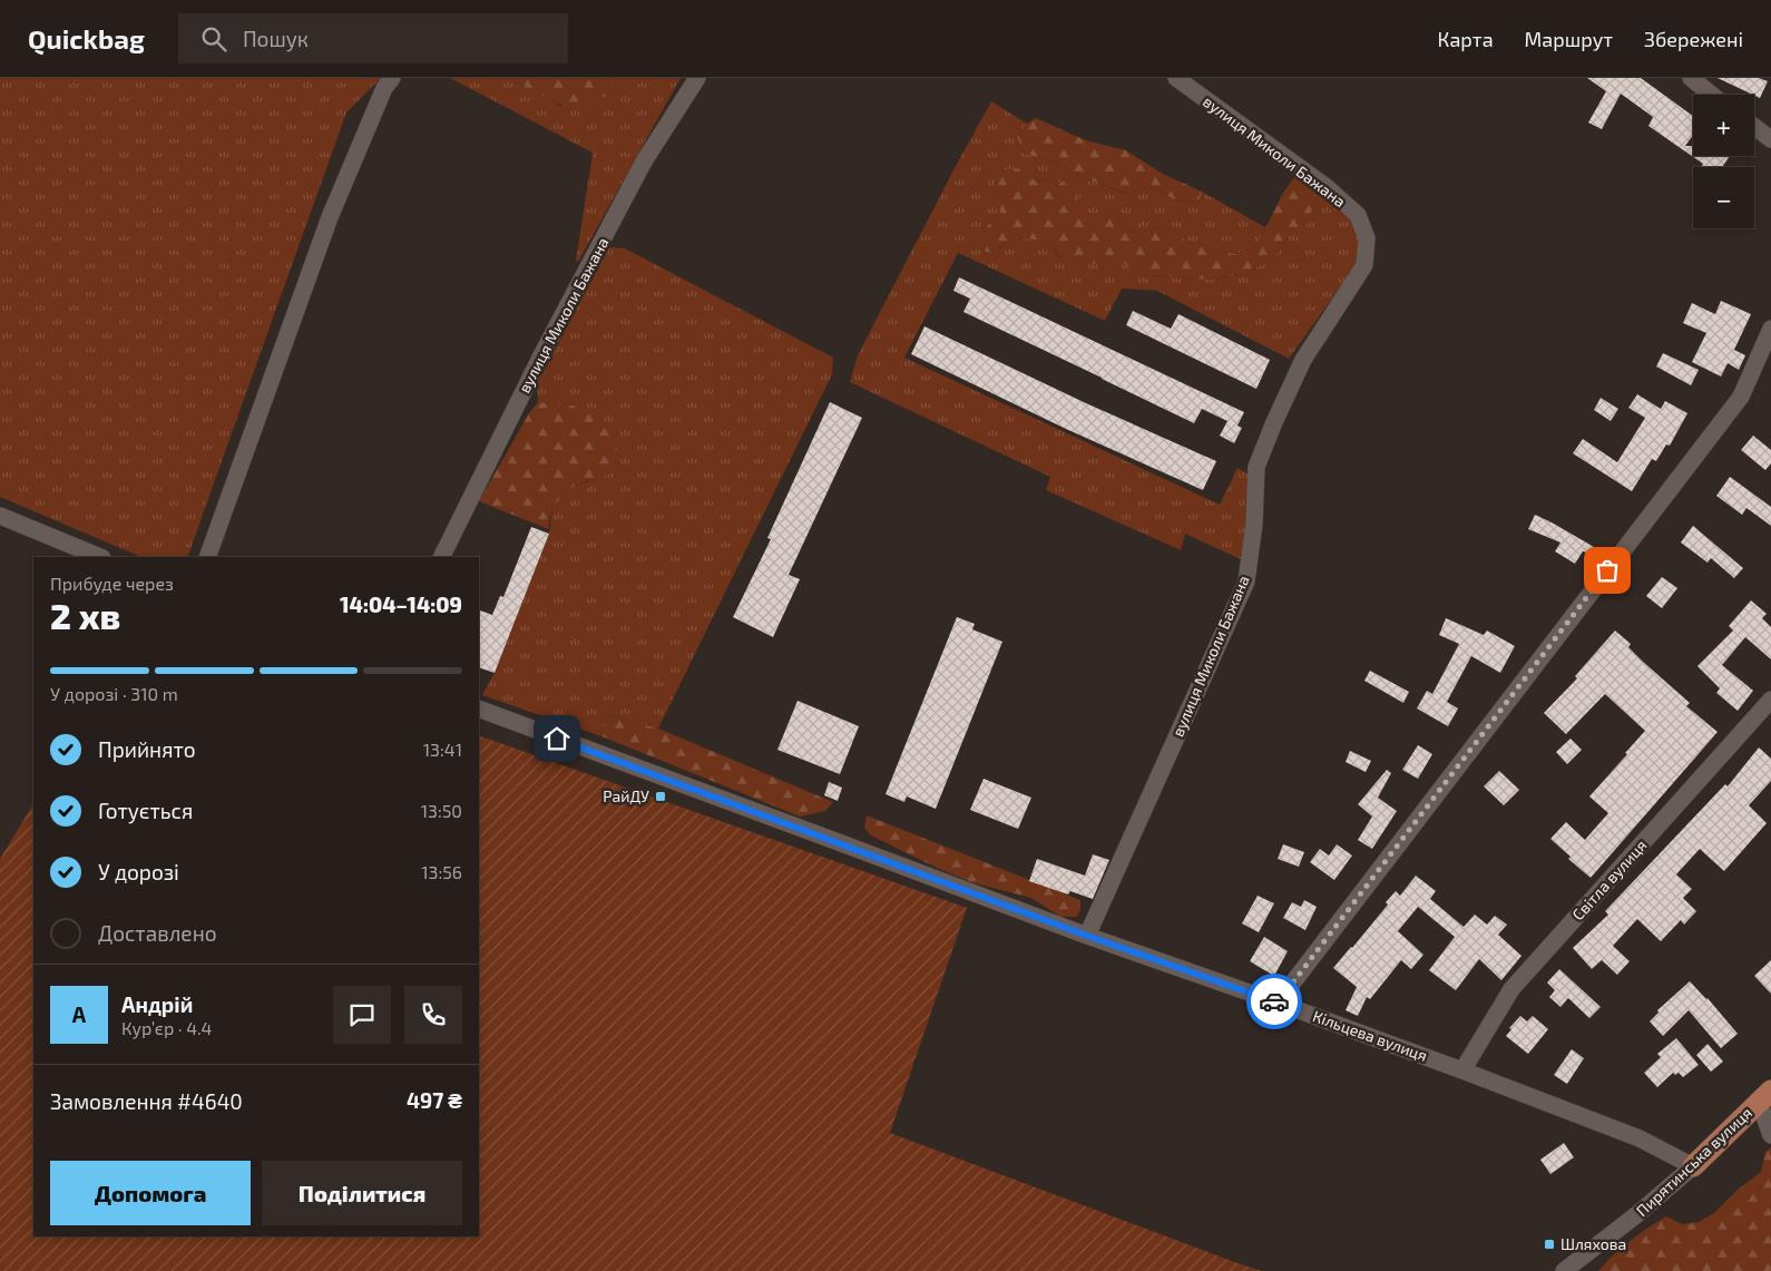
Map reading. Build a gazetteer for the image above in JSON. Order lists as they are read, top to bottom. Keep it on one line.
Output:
{"streets":{"main road":["Пирятинська вулиця"],"street":["вулиця Миколи Бажана","Світла вулиця","Кільцева вулиця"]},"crossings":[["вулиця Миколи Бажана","Кільцева вулиця"],["Світла вулиця","Кільцева вулиця"],["Кільцева вулиця","Пирятинська вулиця"]],"places":{"transit":["РайДУ","Шляхова"]},"page":{"header":"Quickbag","search":"Пошук","nav":["Карта","Маршрут","Збережені"],"map_buttons":["+","−"],"heading":["2 хв","Прибуде через","14:04–14:09"],"panel":["Андрій","Кур’єр · 4.4","Замовлення #4640","497 ₴"],"bar":"У дорозі · 310 m","list":[["Прийнято","13:41"],["Готується","13:50"],["У дорозі","13:56"],"Доставлено"],"round":"А","buttons":["Допомога","Поділитися"]}}
